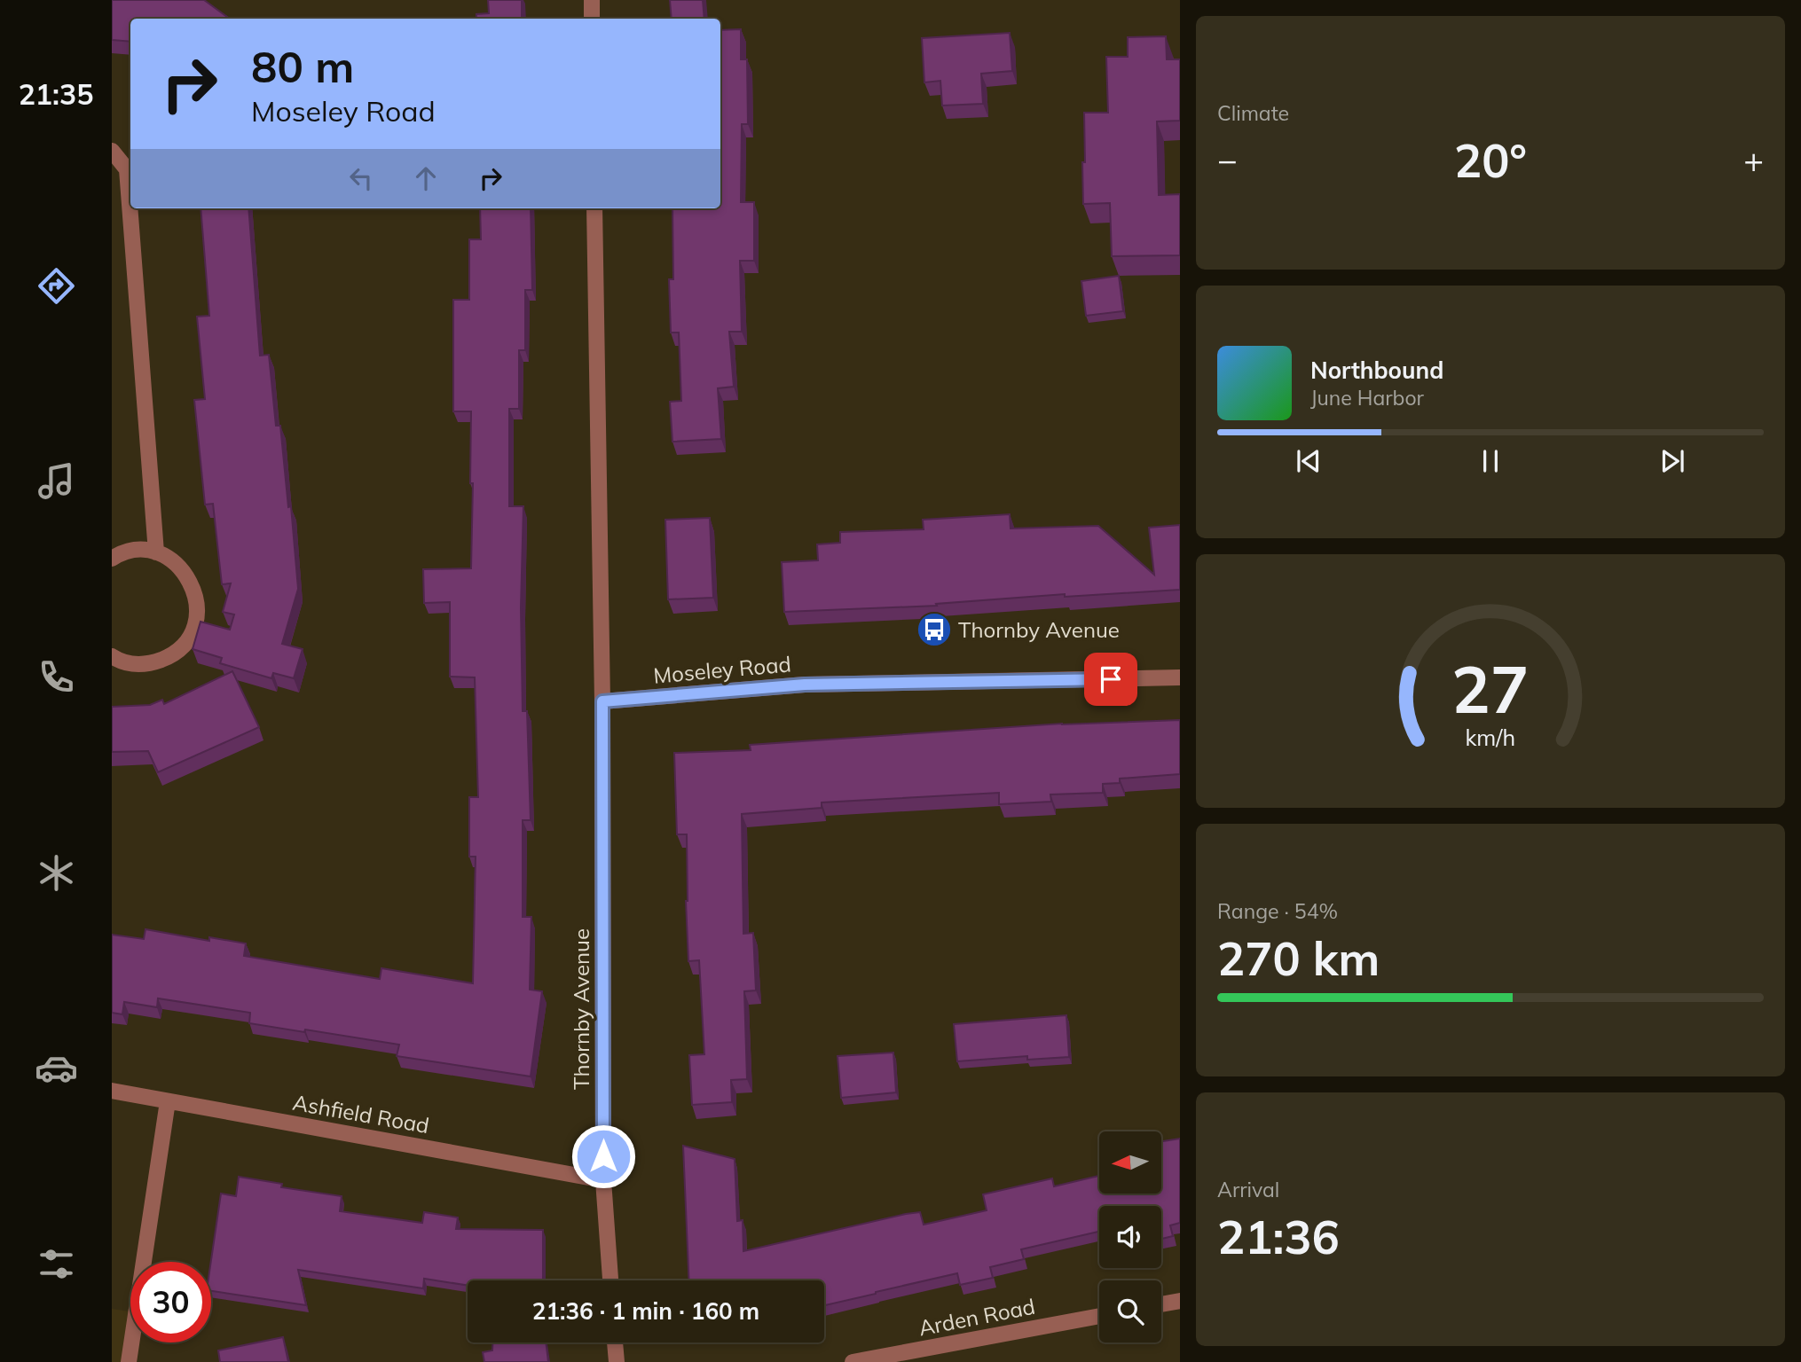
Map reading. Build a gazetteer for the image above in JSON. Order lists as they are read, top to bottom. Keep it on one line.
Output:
{"streets":{"street":["Moseley Road","Thornby Avenue","Ashfield Road","Arden Road"]},"crossings":[["Moseley Road","Thornby Avenue"],["Thornby Avenue","Ashfield Road"]],"places":{"bus stop":["Thornby Avenue"]},"north":"left","page":{"tabs":"21:35","tile":["Climate",["Range · 54%","270 km"],["Arrival","21:36"]],"turn":["80 m","Moseley Road"],"heat":["−","20°","+"],"song":["Northbound","June Harbor"],"limit":"30","trip":"21:36 · 1 min · 160 m","gauge":["27","km/h"]}}
